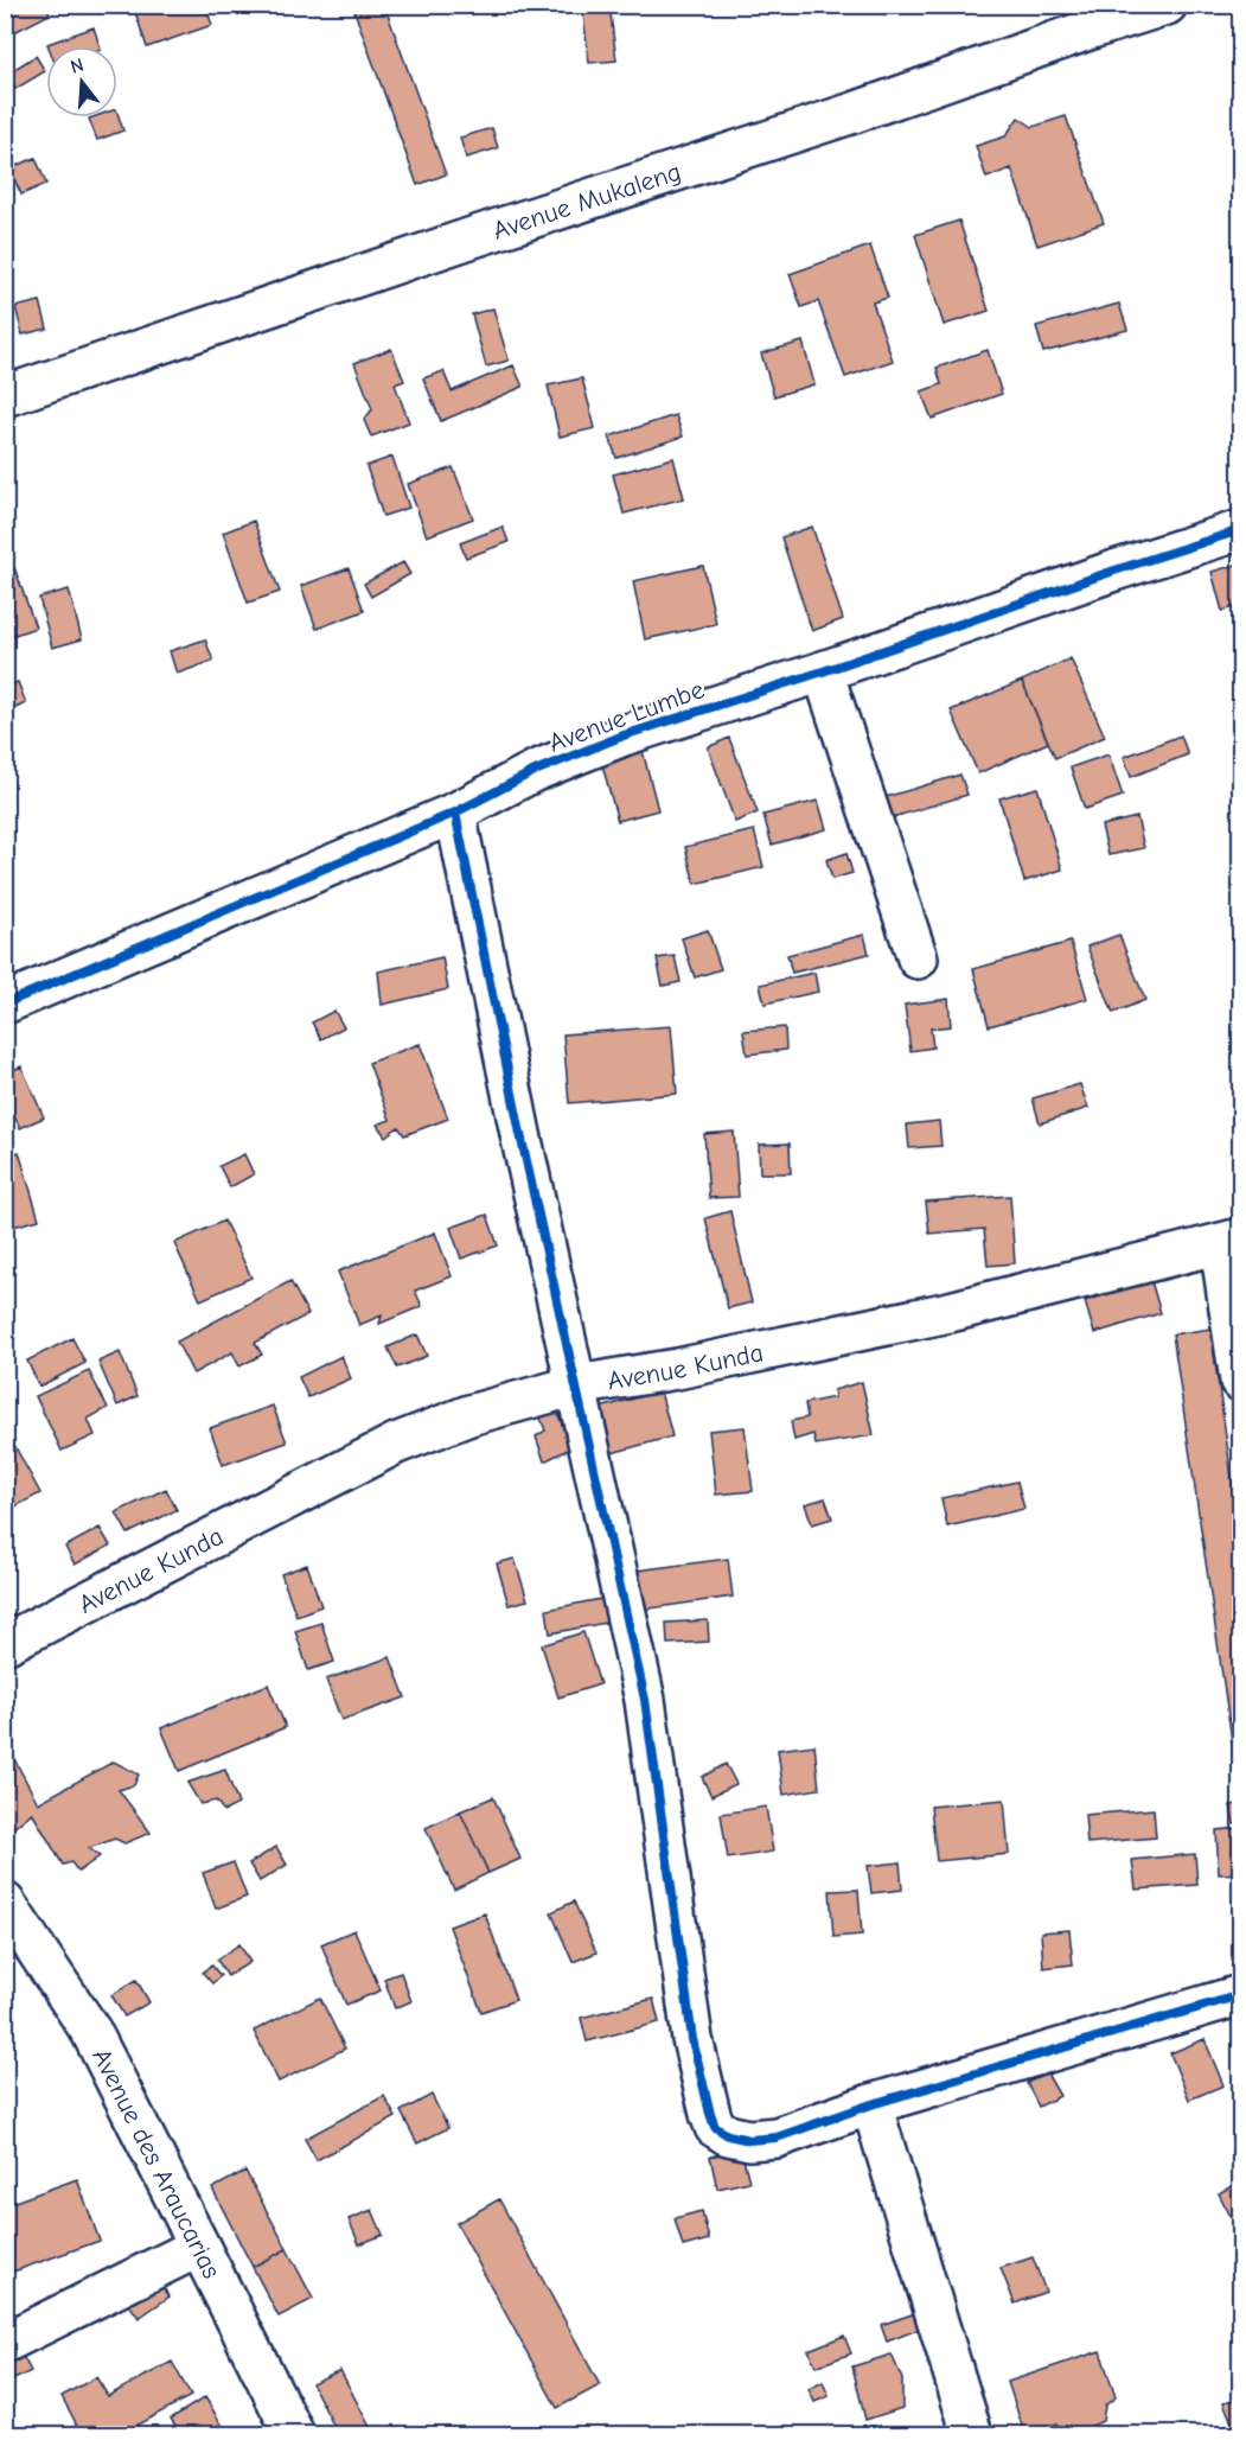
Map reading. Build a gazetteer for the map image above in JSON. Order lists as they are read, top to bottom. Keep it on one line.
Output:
{"streets":{"street":["Avenue Mukaleng","Avenue Lumbe","Avenue Kunda","Avenue des Araucarias"]},"north":"top"}
